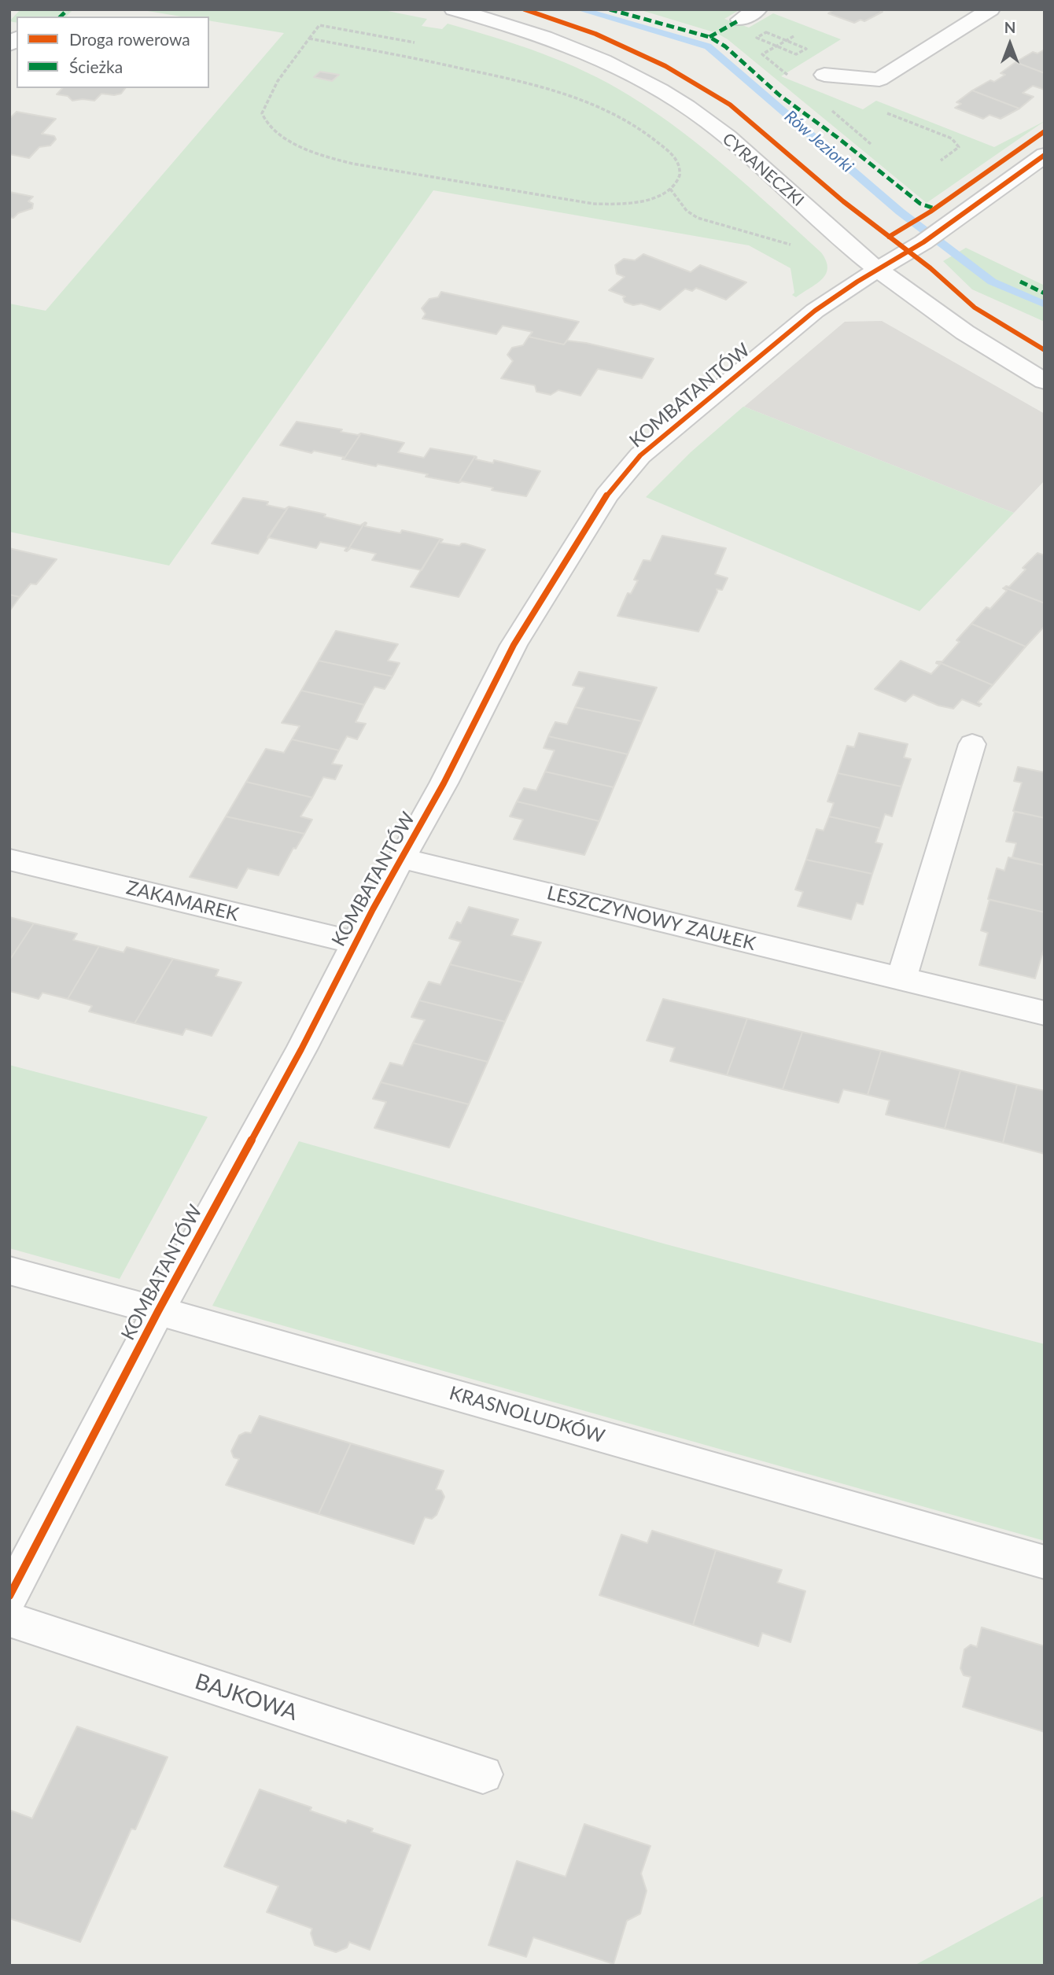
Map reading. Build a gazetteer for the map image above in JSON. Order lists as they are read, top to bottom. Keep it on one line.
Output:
{"streets":{"street":["CYRANECZKI","KOMBATANTÓW","ZAKAMAREK","LESZCZYNOWY ZAUŁEK","KRASNOLUDKÓW","BAJKOWA"]},"crossings":[["CYRANECZKI","KOMBATANTÓW"],["KOMBATANTÓW","ZAKAMAREK"],["KOMBATANTÓW","LESZCZYNOWY ZAUŁEK"],["KOMBATANTÓW","KRASNOLUDKÓW"]],"water":["Rów Jeziorki"],"legend":["Droga rowerowa","Ścieżka"],"north":"top"}
